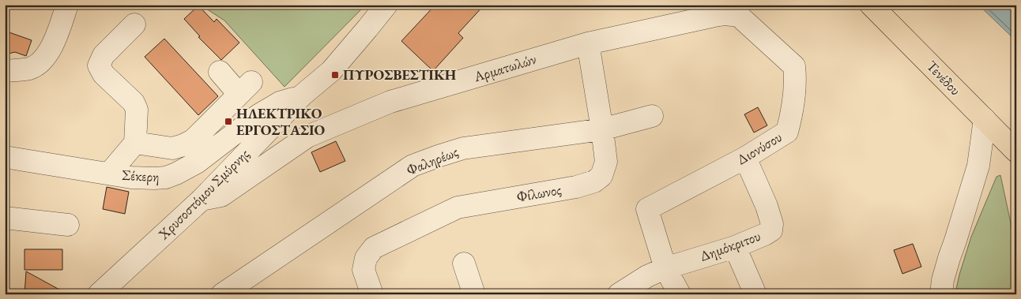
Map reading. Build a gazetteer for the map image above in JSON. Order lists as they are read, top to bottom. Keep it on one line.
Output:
{"streets":{"main road":["Τενέδου"],"street":["Αρματωλών","Διονύσου","Φαληρέως","Σέκερη","Φίλωνος","Χρυσοστόμου Σμύρνης","Δημόκριτου"]},"crossings":[["Αρματωλών","Διονύσου"],["Αρματωλών","Φίλωνος"],["Αρματωλών","Χρυσοστόμου Σμύρνης"],["Διονύσου","Δημόκριτου"],["Φαληρέως","Φίλωνος"],["Σέκερη","Χρυσοστόμου Σμύρνης"]],"places":{"transit":["ΠΥΡΟΣΒΕΣΤΙΚΗ","ΗΛΕΚΤΡΙΚΟ ΕΡΓΟΣΤΑΣΙΟ"]}}
